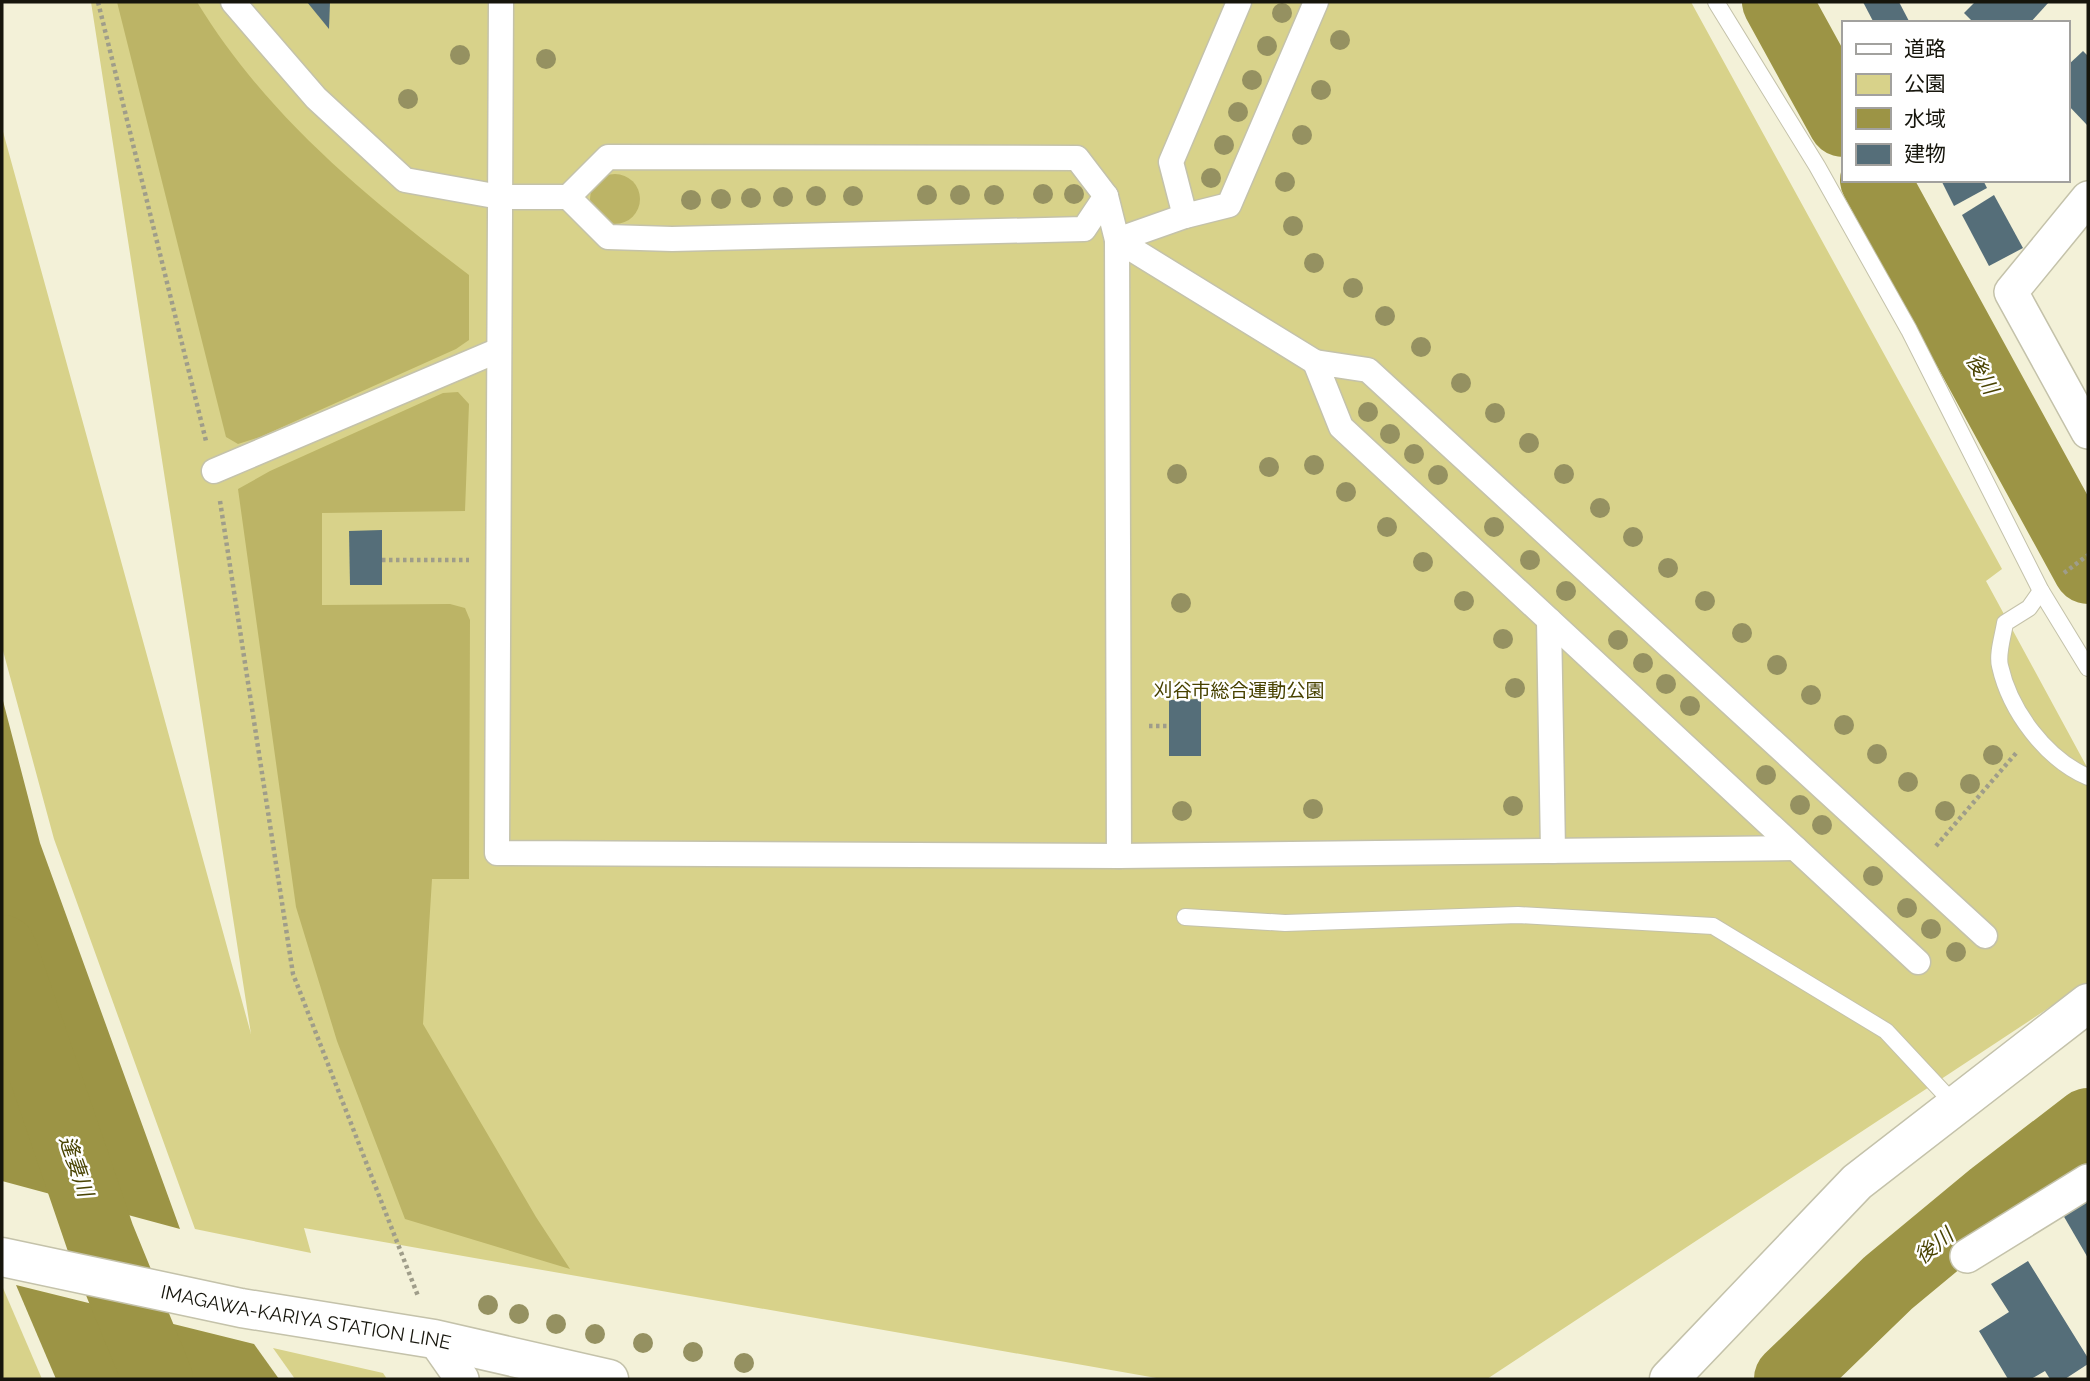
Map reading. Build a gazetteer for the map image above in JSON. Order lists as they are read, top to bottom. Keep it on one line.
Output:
{"streets":{"main road":["IMAGAWA-KARIYA STATION LINE"]},"water":["後川","逢妻川"],"parks":["刈谷市総合運動公園"],"legend":["道路","公園","水域","建物"]}
